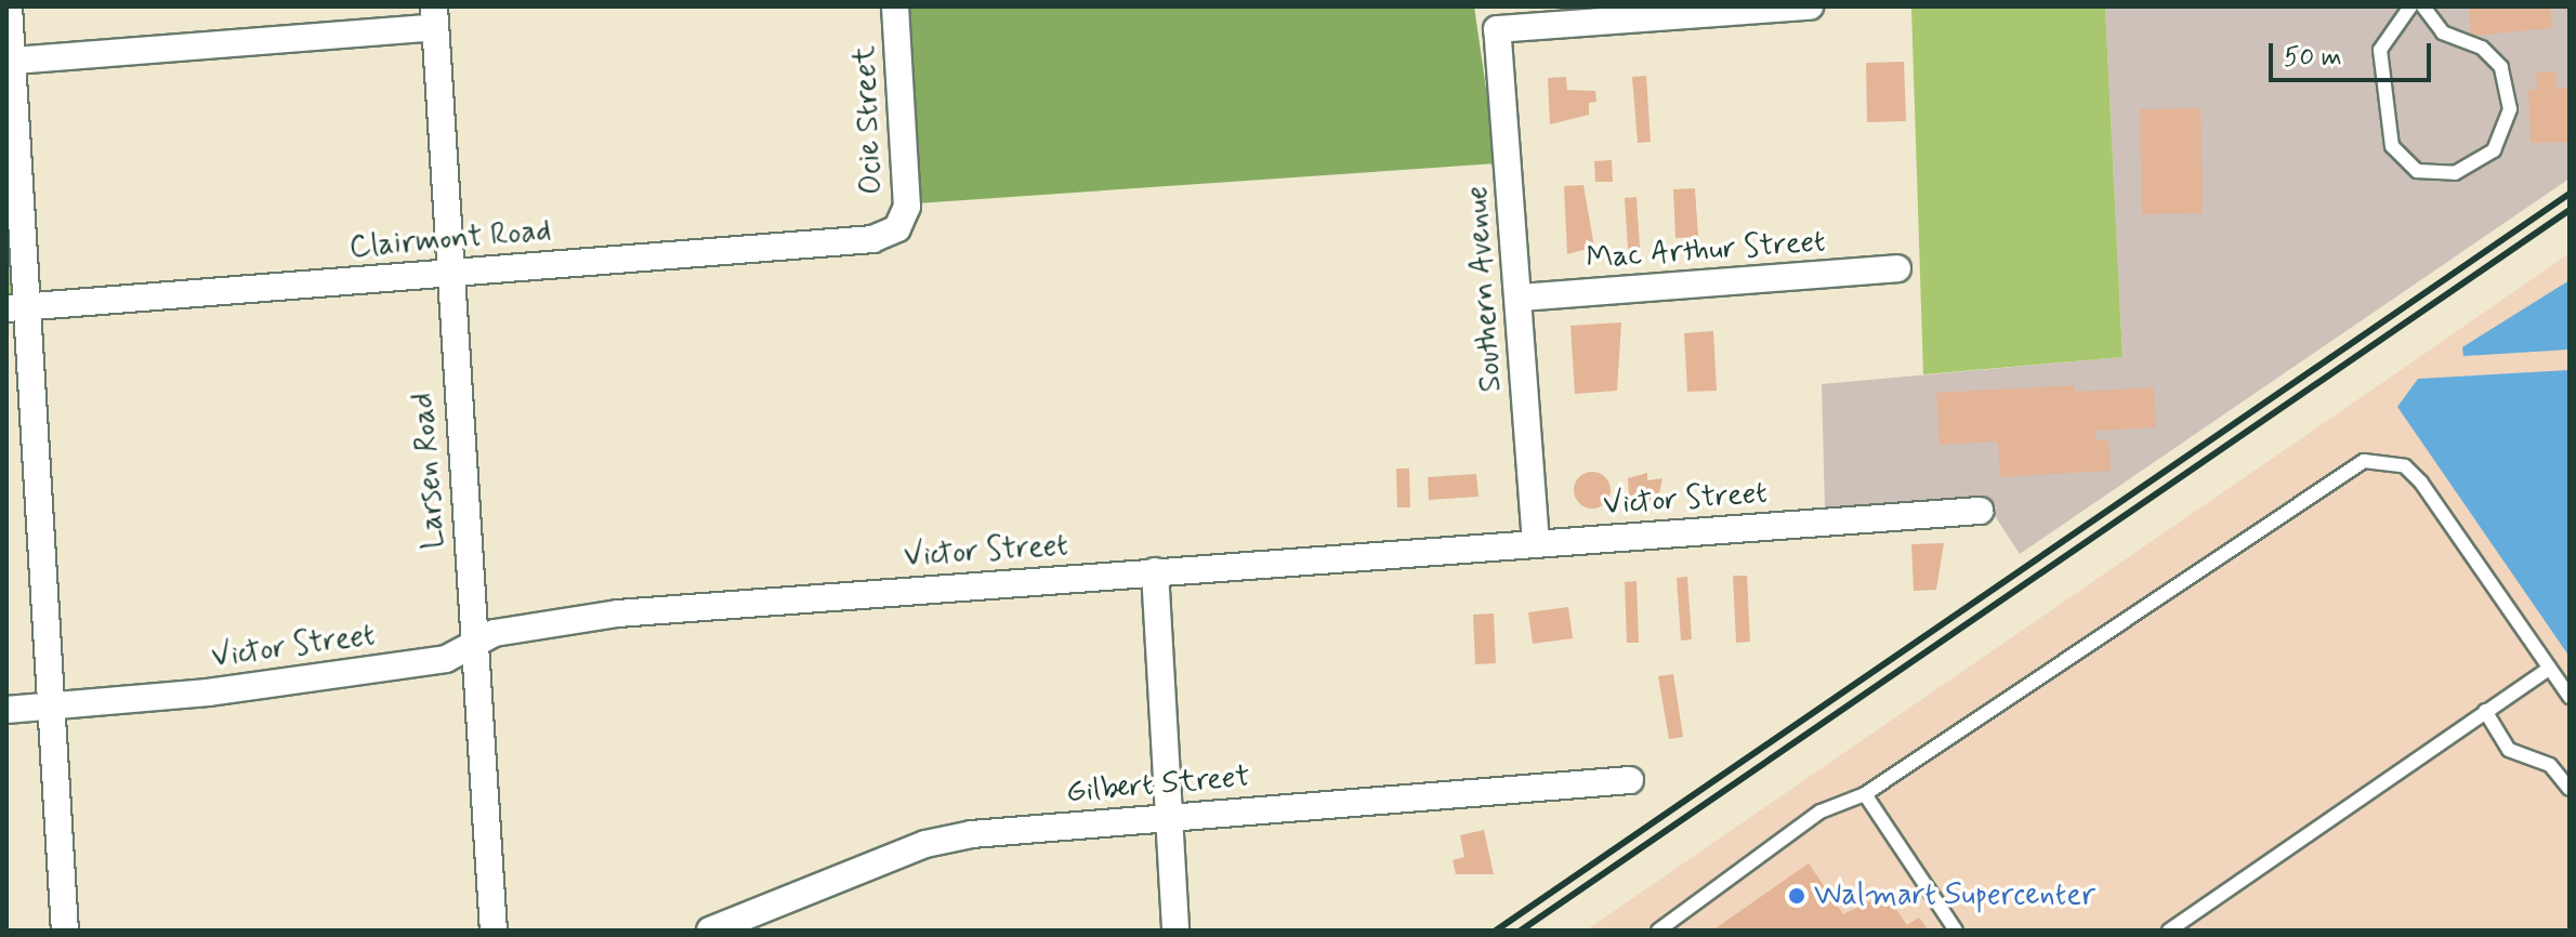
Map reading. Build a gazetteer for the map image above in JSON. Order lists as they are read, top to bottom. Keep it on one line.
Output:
{"streets":{"street":["Ocie Street","Clairmont Road","Mac Arthur Street","Southern Avenue","Larsen Road","Victor Street","Gilbert Street"]},"crossings":[["Ocie Street","Clairmont Road"],["Clairmont Road","Larsen Road"],["Mac Arthur Street","Southern Avenue"],["Southern Avenue","Victor Street"],["Larsen Road","Victor Street"]],"places":["Walmart Supercenter"],"scale_bar":"50 m"}
